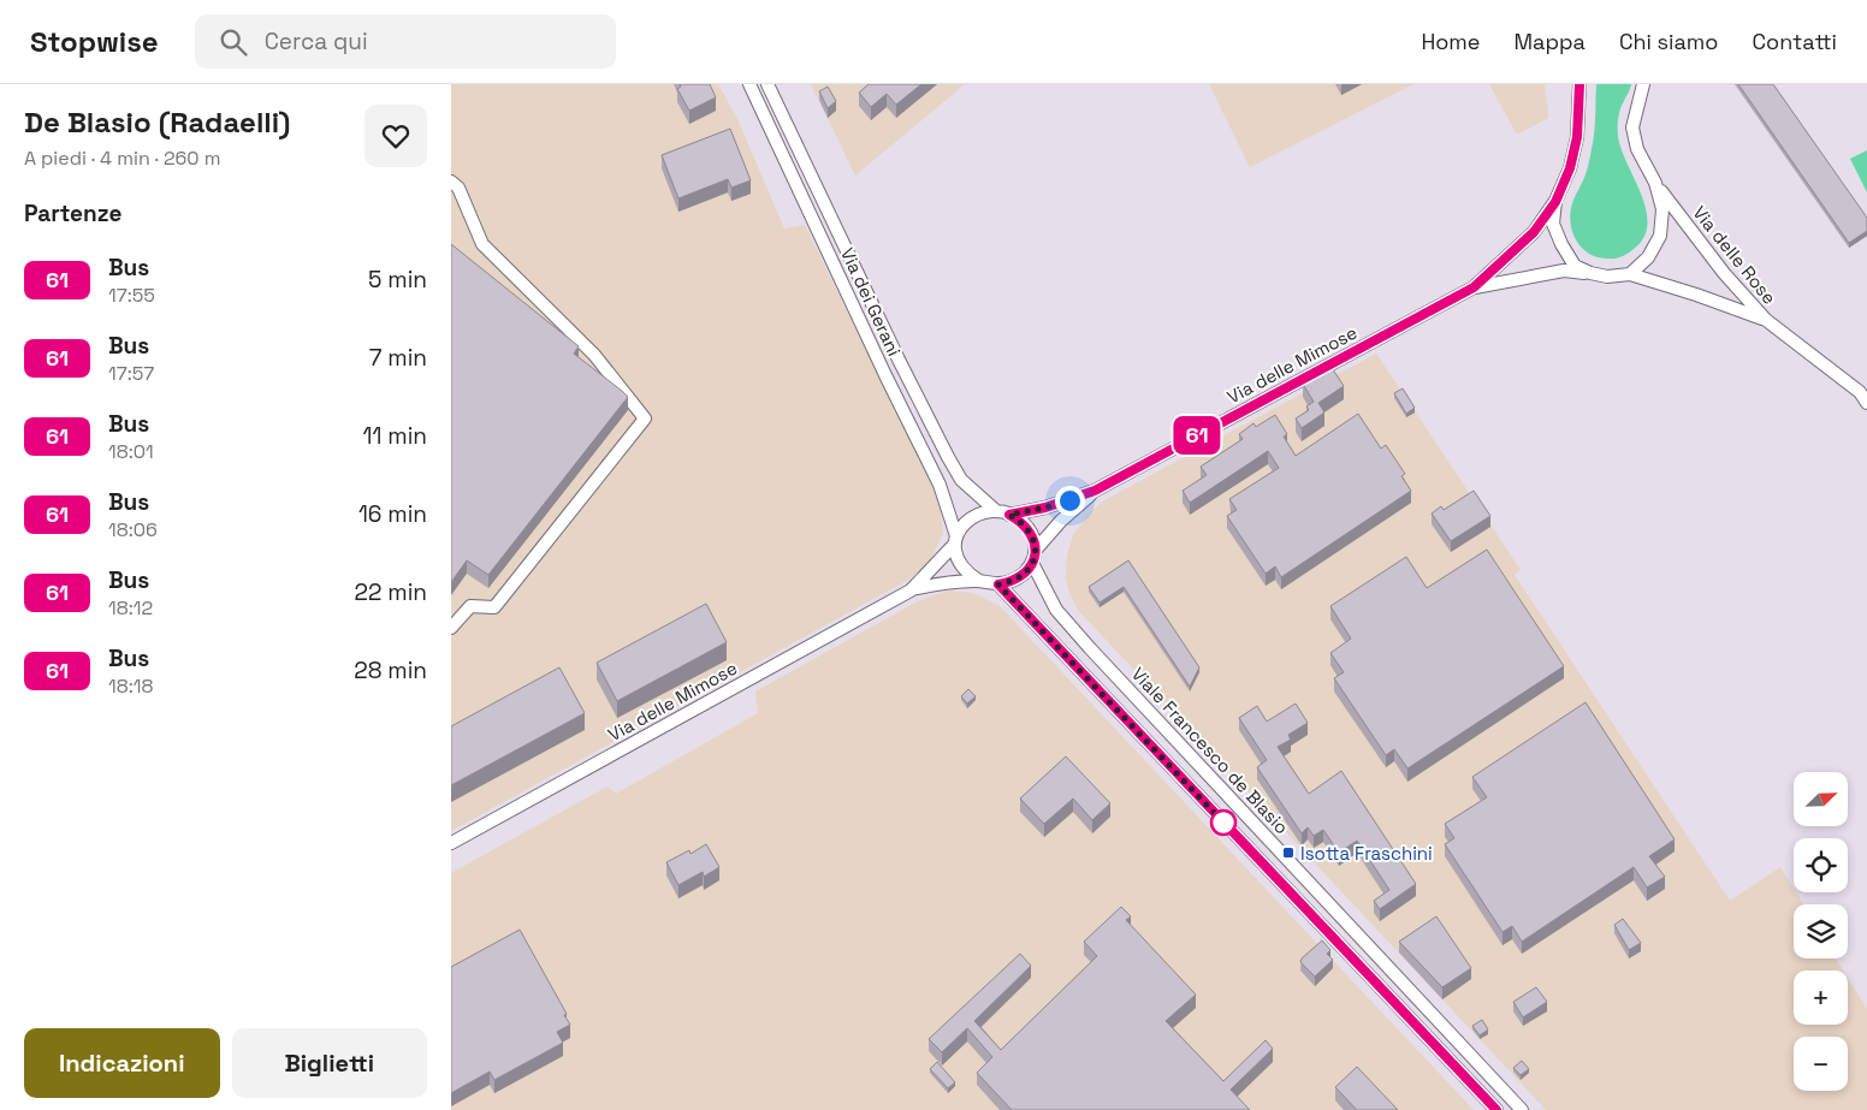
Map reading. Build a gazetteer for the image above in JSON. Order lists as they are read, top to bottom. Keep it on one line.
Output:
{"streets":{"street":["Via delle Rose","Via dei Gerani","Via delle Mimose","Viale Francesco de Blasio"]},"crossings":[["Via delle Rose","Via delle Mimose"],["Via dei Gerani","Via delle Mimose"],["Via dei Gerani","Viale Francesco de Blasio"],["Via delle Mimose","Viale Francesco de Blasio"]],"places":{"transit":["Isotta Fraschini"]},"lines":["bus line 61"],"north":"top right","page":{"header":"Stopwise","search":"Cerca qui","nav":["Home","Mappa","Chi siamo","Contatti"],"heading":[["De Blasio (Radaelli)","A piedi · 4 min · 260 m"],"Partenze"],"on_map":"61","list":[{"mark":"61","name":"Bus","note":"17:55","value":"5 min"},{"mark":"61","name":"Bus","note":"17:57","value":"7 min"},{"mark":"61","name":"Bus","note":"18:01","value":"11 min"},{"mark":"61","name":"Bus","note":"18:06","value":"16 min"},{"mark":"61","name":"Bus","note":"18:12","value":"22 min"},{"mark":"61","name":"Bus","note":"18:18","value":"28 min"}],"map_buttons":["+","−"],"buttons":["Indicazioni","Biglietti"]}}
